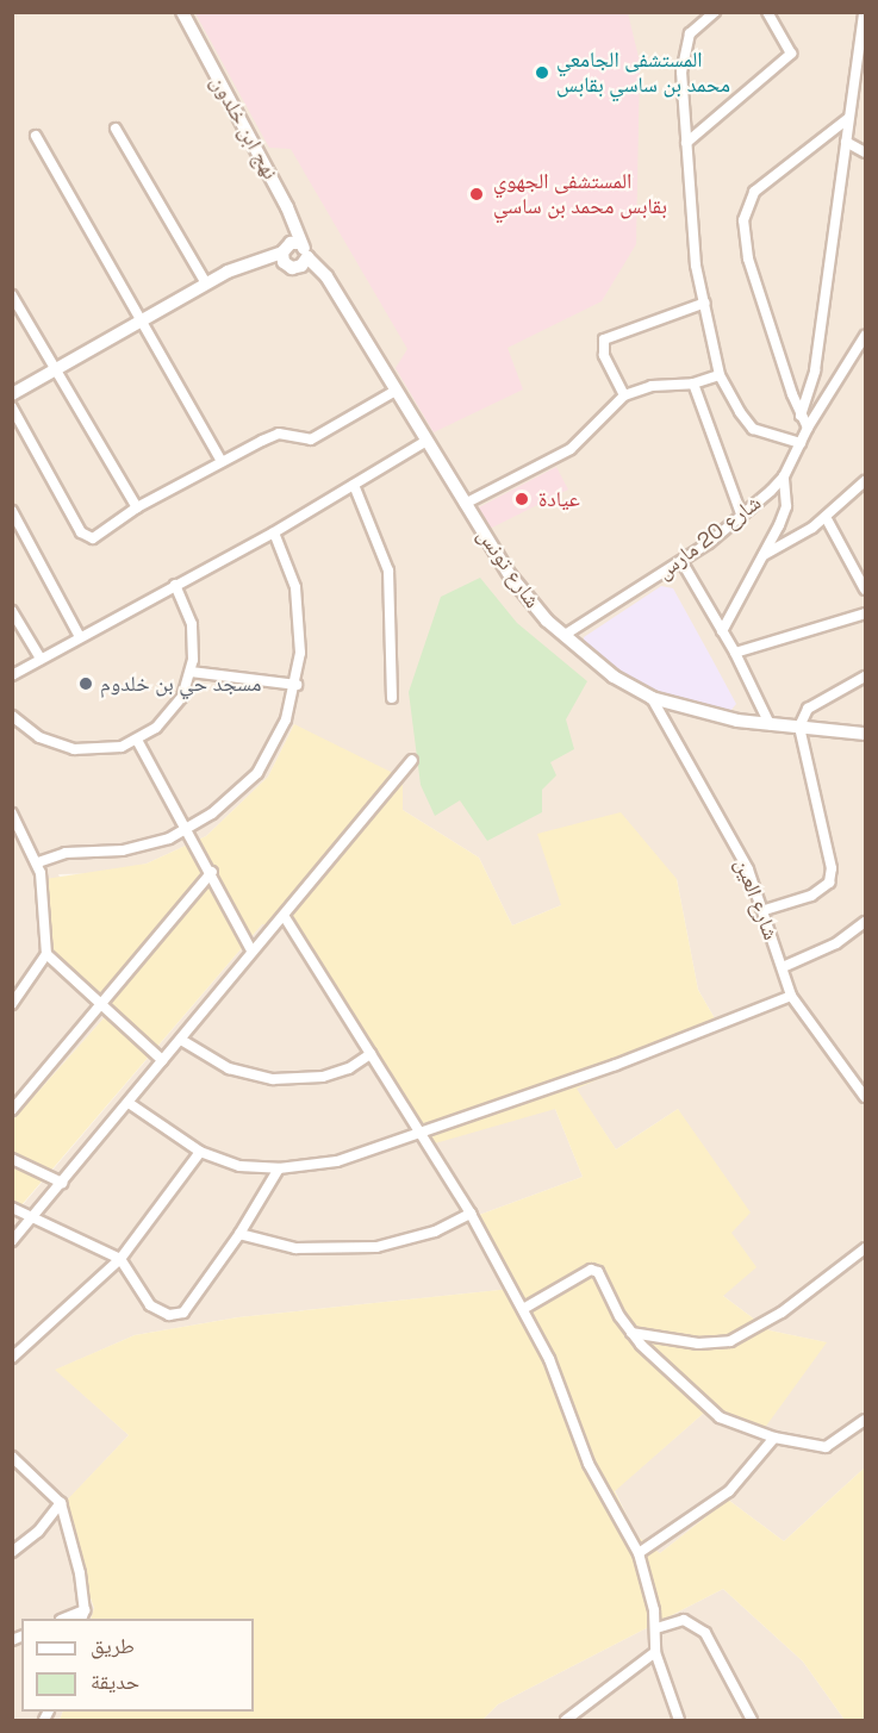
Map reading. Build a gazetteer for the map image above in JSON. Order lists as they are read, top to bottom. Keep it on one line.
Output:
{"streets":{"street":["نهج ابن خلدون","شارع 20 مارس","شارع تونس","شارع العين"]},"crossings":[["نهج ابن خلدون","شارع تونس"],["شارع 20 مارس","شارع تونس"],["شارع تونس","شارع العين"]],"places":["المستشفى الجامعي محمد بن ساسي بقابس","المستشفى الجهوي بقابس محمد بن ساسي","عيادة","مسجد حي بن خلدوم"],"legend":["طريق","حديقة"]}
